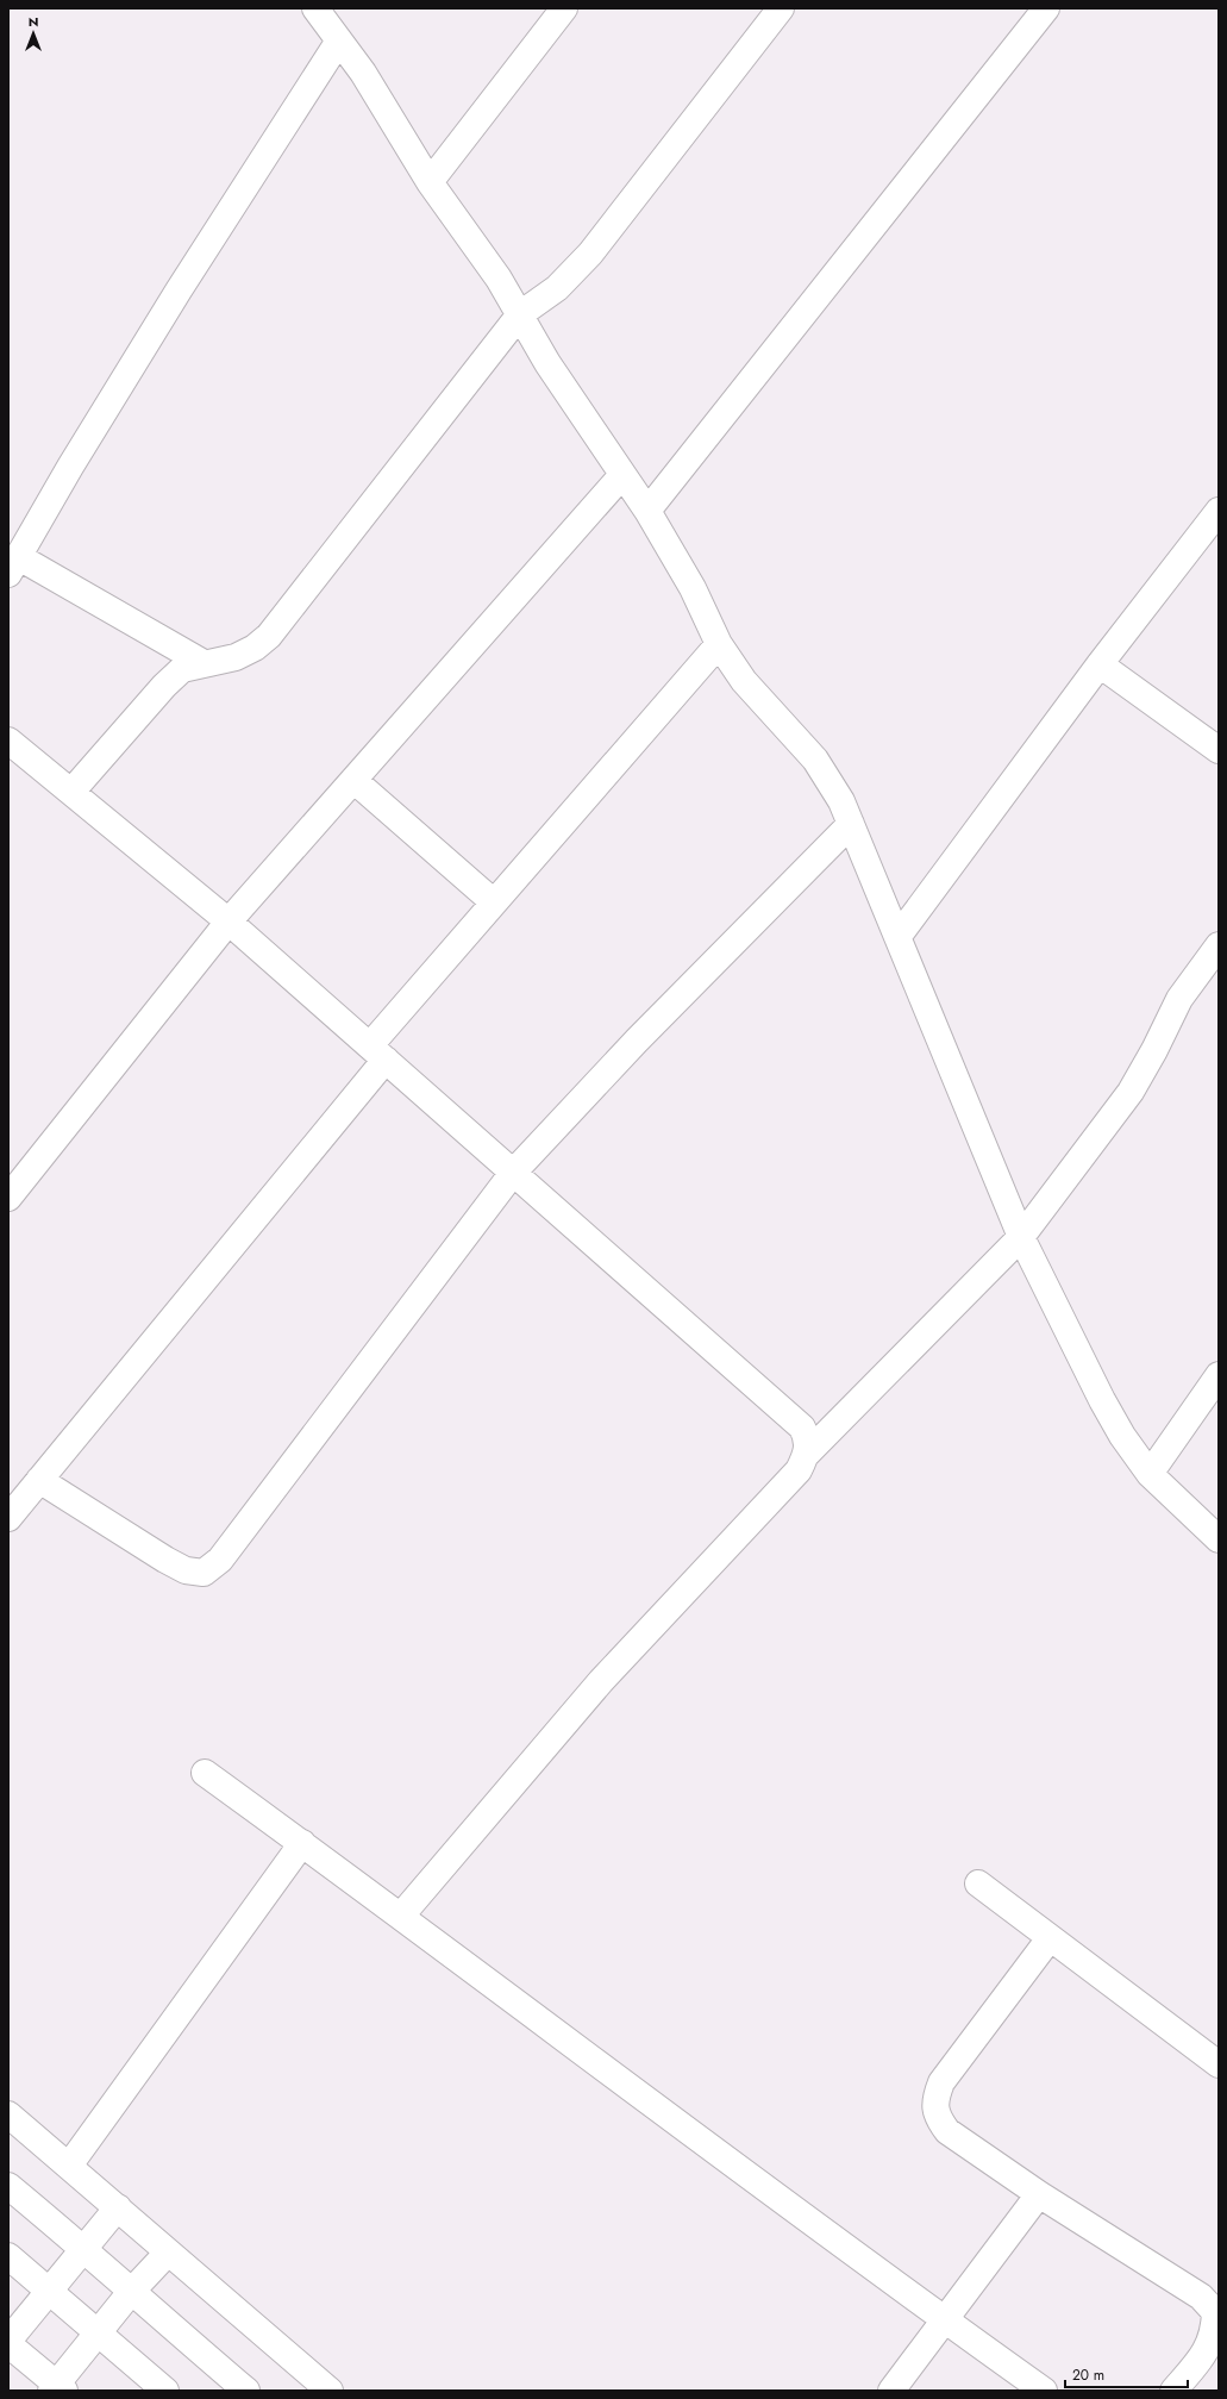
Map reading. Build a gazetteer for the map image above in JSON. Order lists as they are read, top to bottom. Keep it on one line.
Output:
{"scale_bar":"20 m","north":"top"}
